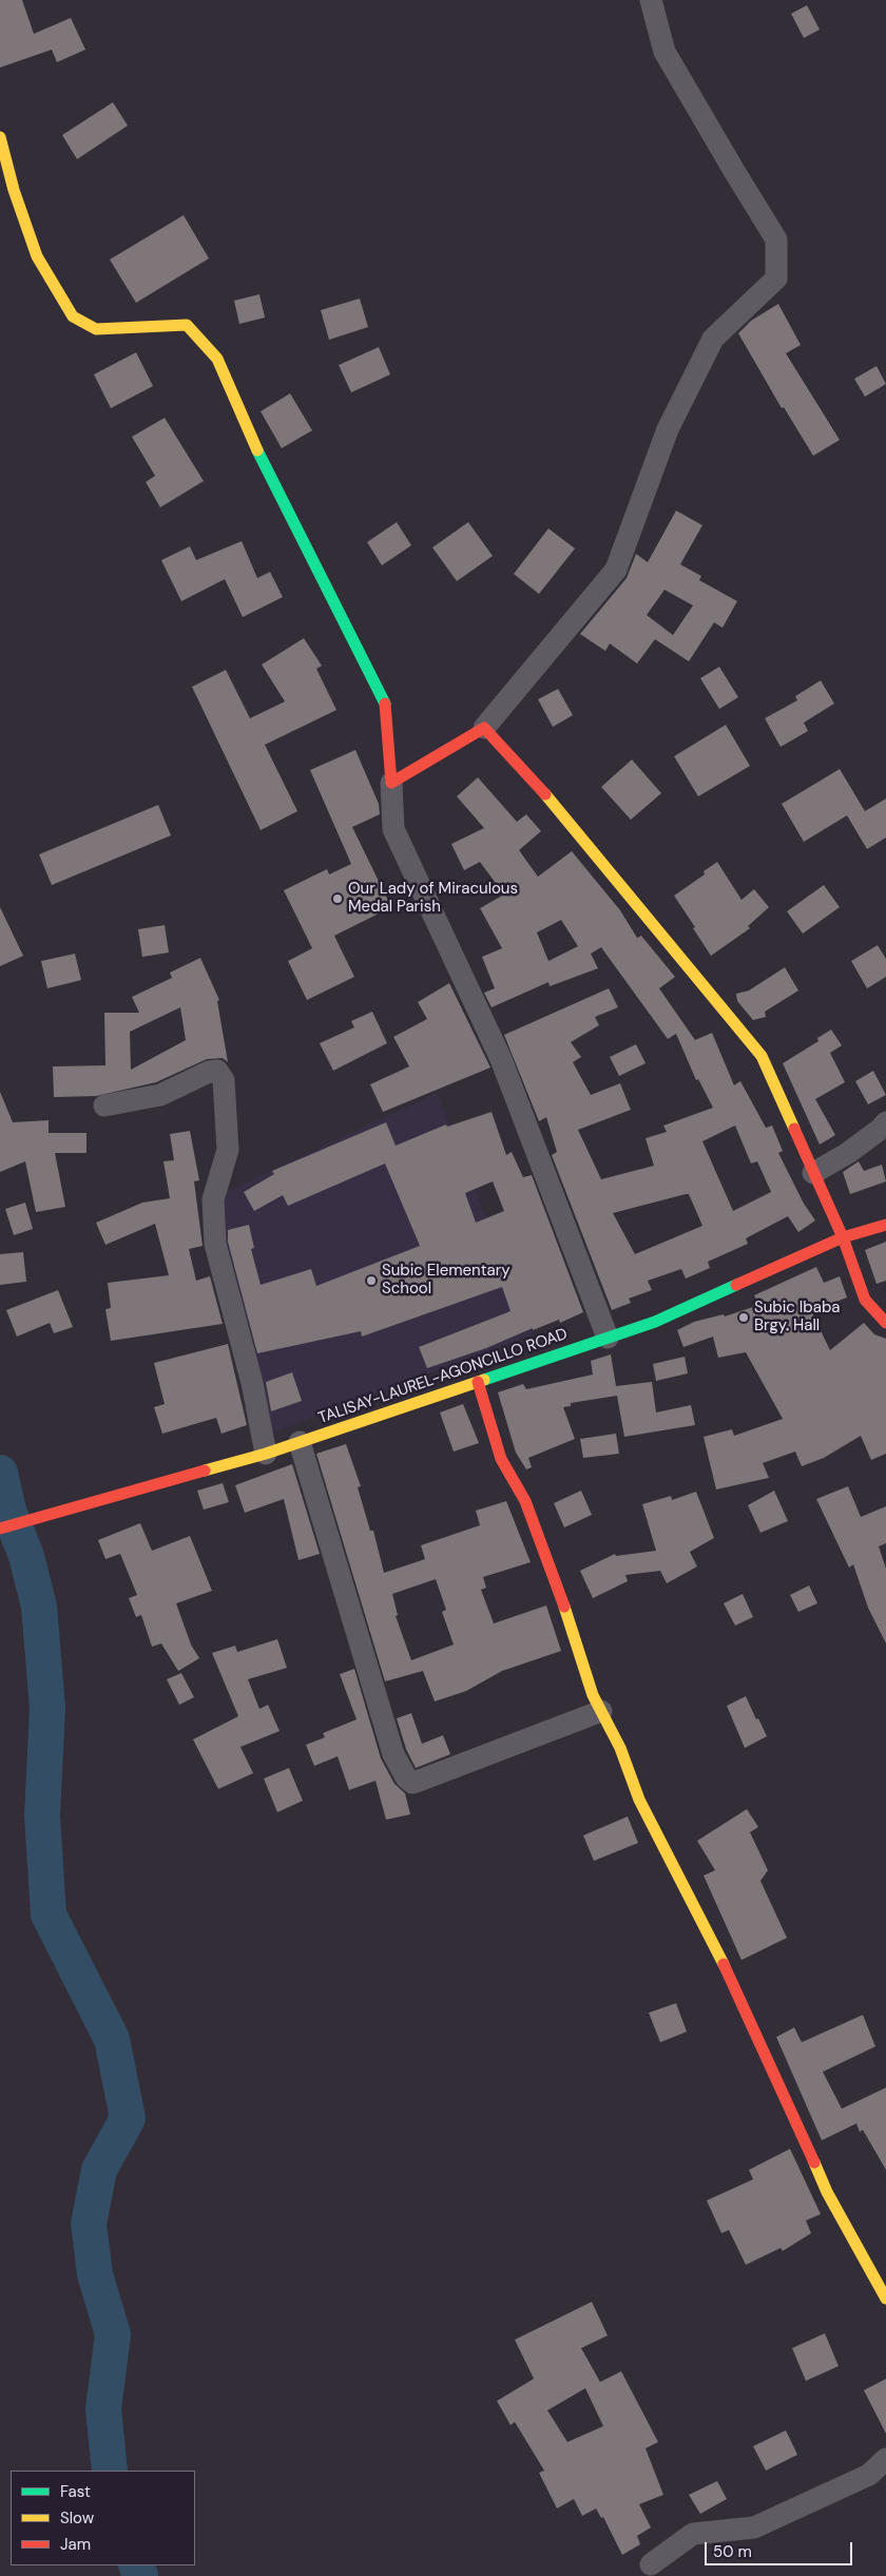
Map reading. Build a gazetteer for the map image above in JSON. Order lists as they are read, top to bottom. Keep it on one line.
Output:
{"streets":{"street":["TALISAY-LAUREL-AGONCILLO ROAD"]},"places":["Our Lady of Miraculous Medal Parish","Subic Elementary School","Subic Ibaba Brgy. Hall"],"legend":["Fast","Slow","Jam"],"scale_bar":"50 m"}
